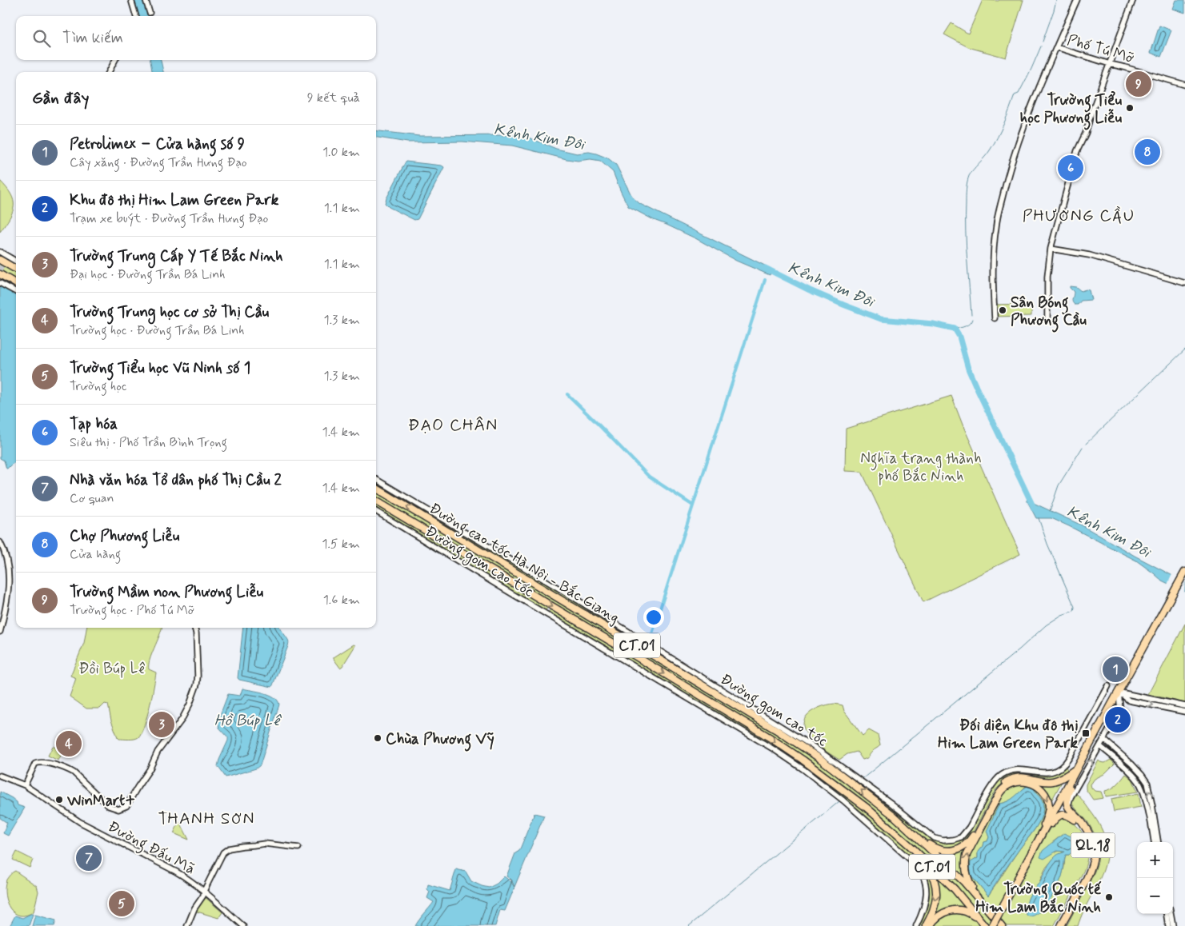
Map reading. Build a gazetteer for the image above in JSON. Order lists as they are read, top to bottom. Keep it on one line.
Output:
{"streets":{"highway":["Đường cao tốc Hà Nội - Bắc Giang","CT.01","QL.18"],"main road":["Phố Tú Mỡ","Đường gom cao tốc","Đường Đấu Mã"]},"districts":["PHƯƠNG CẦU","ĐẠO CHÂN","THANH SƠN"],"water":["Kênh Kim Đôi","Hồ Búp Lê"],"parks":["Nghĩa trang thành phố Bắc Ninh","Đồi Búp Lê"],"places":{"other":["Trường Tiểu học Phương Liễu","Sân Bóng Phương Cầu","Chùa Phương Vỹ","WinMart+","Trường Quốc tế Him Lam Bắc Ninh"],"transit":["Đối diện Khu đô thị Him Lam Green Park"]},"page":{"search":"Tìm kiếm","pins":["9","8","6","1","2","3","4","7","5"],"heading":["Gần đây","9 kết quả"],"list":[{"mark":"1","name":"Petrolimex – Cửa hàng số 9","note":"Cây xăng · Đường Trần Hưng Đạo","value":"1.0 km"},{"mark":"2","name":"Khu đô thị Him Lam Green Park","note":"Trạm xe buýt · Đường Trần Hưng Đạo","value":"1.1 km"},{"mark":"3","name":"Trường Trung Cấp Y Tế Bắc Ninh","note":"Đại học · Đường Trần Bá Linh","value":"1.1 km"},{"mark":"4","name":"Trường Trung học cơ sở Thị Cầu","note":"Trường học · Đường Trần Bá Linh","value":"1.3 km"},{"mark":"5","name":"Trường Tiểu học Vũ Ninh số 1","note":"Trường học","value":"1.3 km"},{"mark":"6","name":"Tạp hóa","note":"Siêu thị · Phố Trần Bình Trọng","value":"1.4 km"},{"mark":"7","name":"Nhà văn hóa Tổ dân phố Thị Cầu 2","note":"Cơ quan","value":"1.4 km"},{"mark":"8","name":"Chợ Phương Liễu","note":"Cửa hàng","value":"1.5 km"},{"mark":"9","name":"Trường Mầm non Phương Liễu","note":"Trường học · Phố Tú Mỡ","value":"1.6 km"}],"map_buttons":["+","−"]}}
